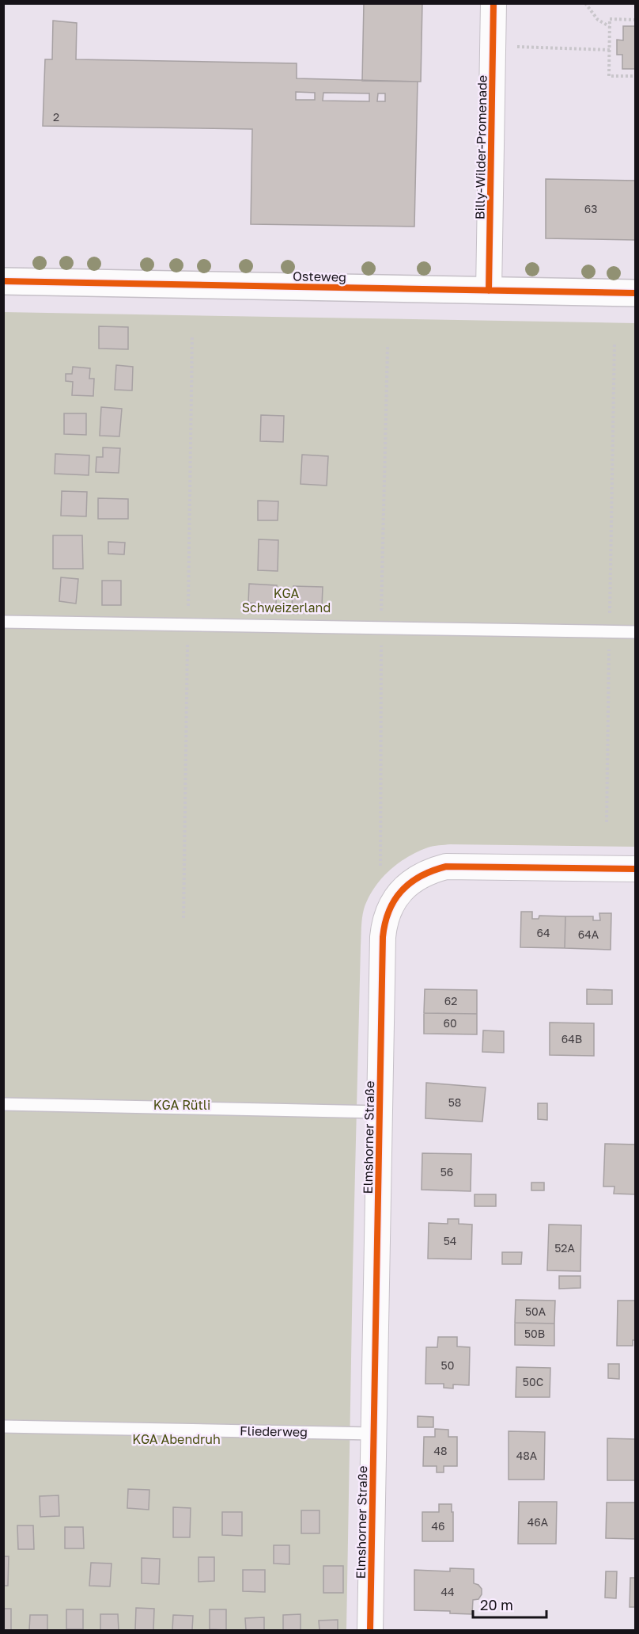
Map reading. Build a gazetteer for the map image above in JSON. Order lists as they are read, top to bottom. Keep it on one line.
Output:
{"streets":{"street":["Billy-Wilder-Promenade","Osteweg","Elmshorner Straße"],"lane":["Fliederweg"]},"crossings":[["Billy-Wilder-Promenade","Osteweg"],["Elmshorner Straße","Fliederweg"]],"parks":["KGA Schweizerland","KGA Rütli","KGA Abendruh"],"house_numbers":["2","63","64","64A","62","60","64B","58","56","54","52A","50A","50B","50","50C","48","48A","46A","46","44"],"scale_bar":"20 m"}
